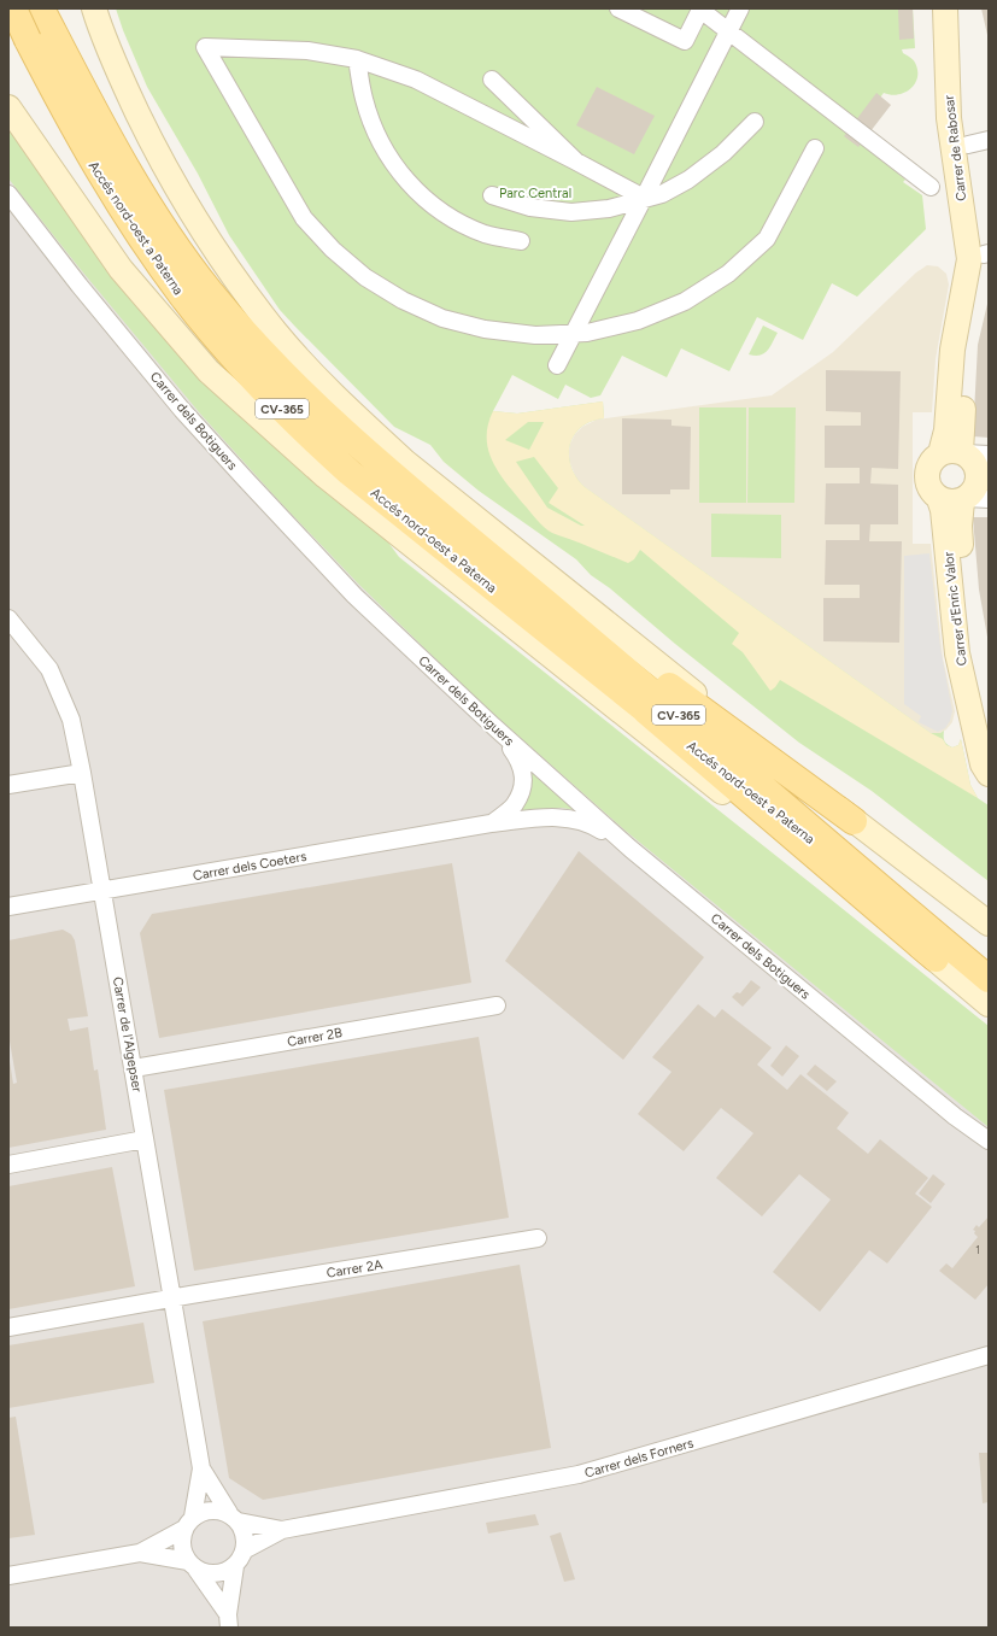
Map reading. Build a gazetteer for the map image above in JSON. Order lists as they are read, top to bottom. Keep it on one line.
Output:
{"streets":{"main road":["Accés nord-oest a Paterna","CV-365"],"street":["Carrer de Rabosar","Carrer dels Botiguers","Carrer d'Enric Valor","Carrer dels Coeters","Carrer de l'Algepser","Carrer 2B","Carrer 2A","Carrer dels Forners"]},"crossings":[["Accés nord-oest a Paterna","CV-365"],["Carrer dels Botiguers","Carrer dels Coeters"],["Carrer dels Coeters","Carrer de l'Algepser"],["Carrer de l'Algepser","Carrer 2B"],["Carrer de l'Algepser","Carrer 2A"]],"parks":["Parc Central"],"house_numbers":["1"]}
